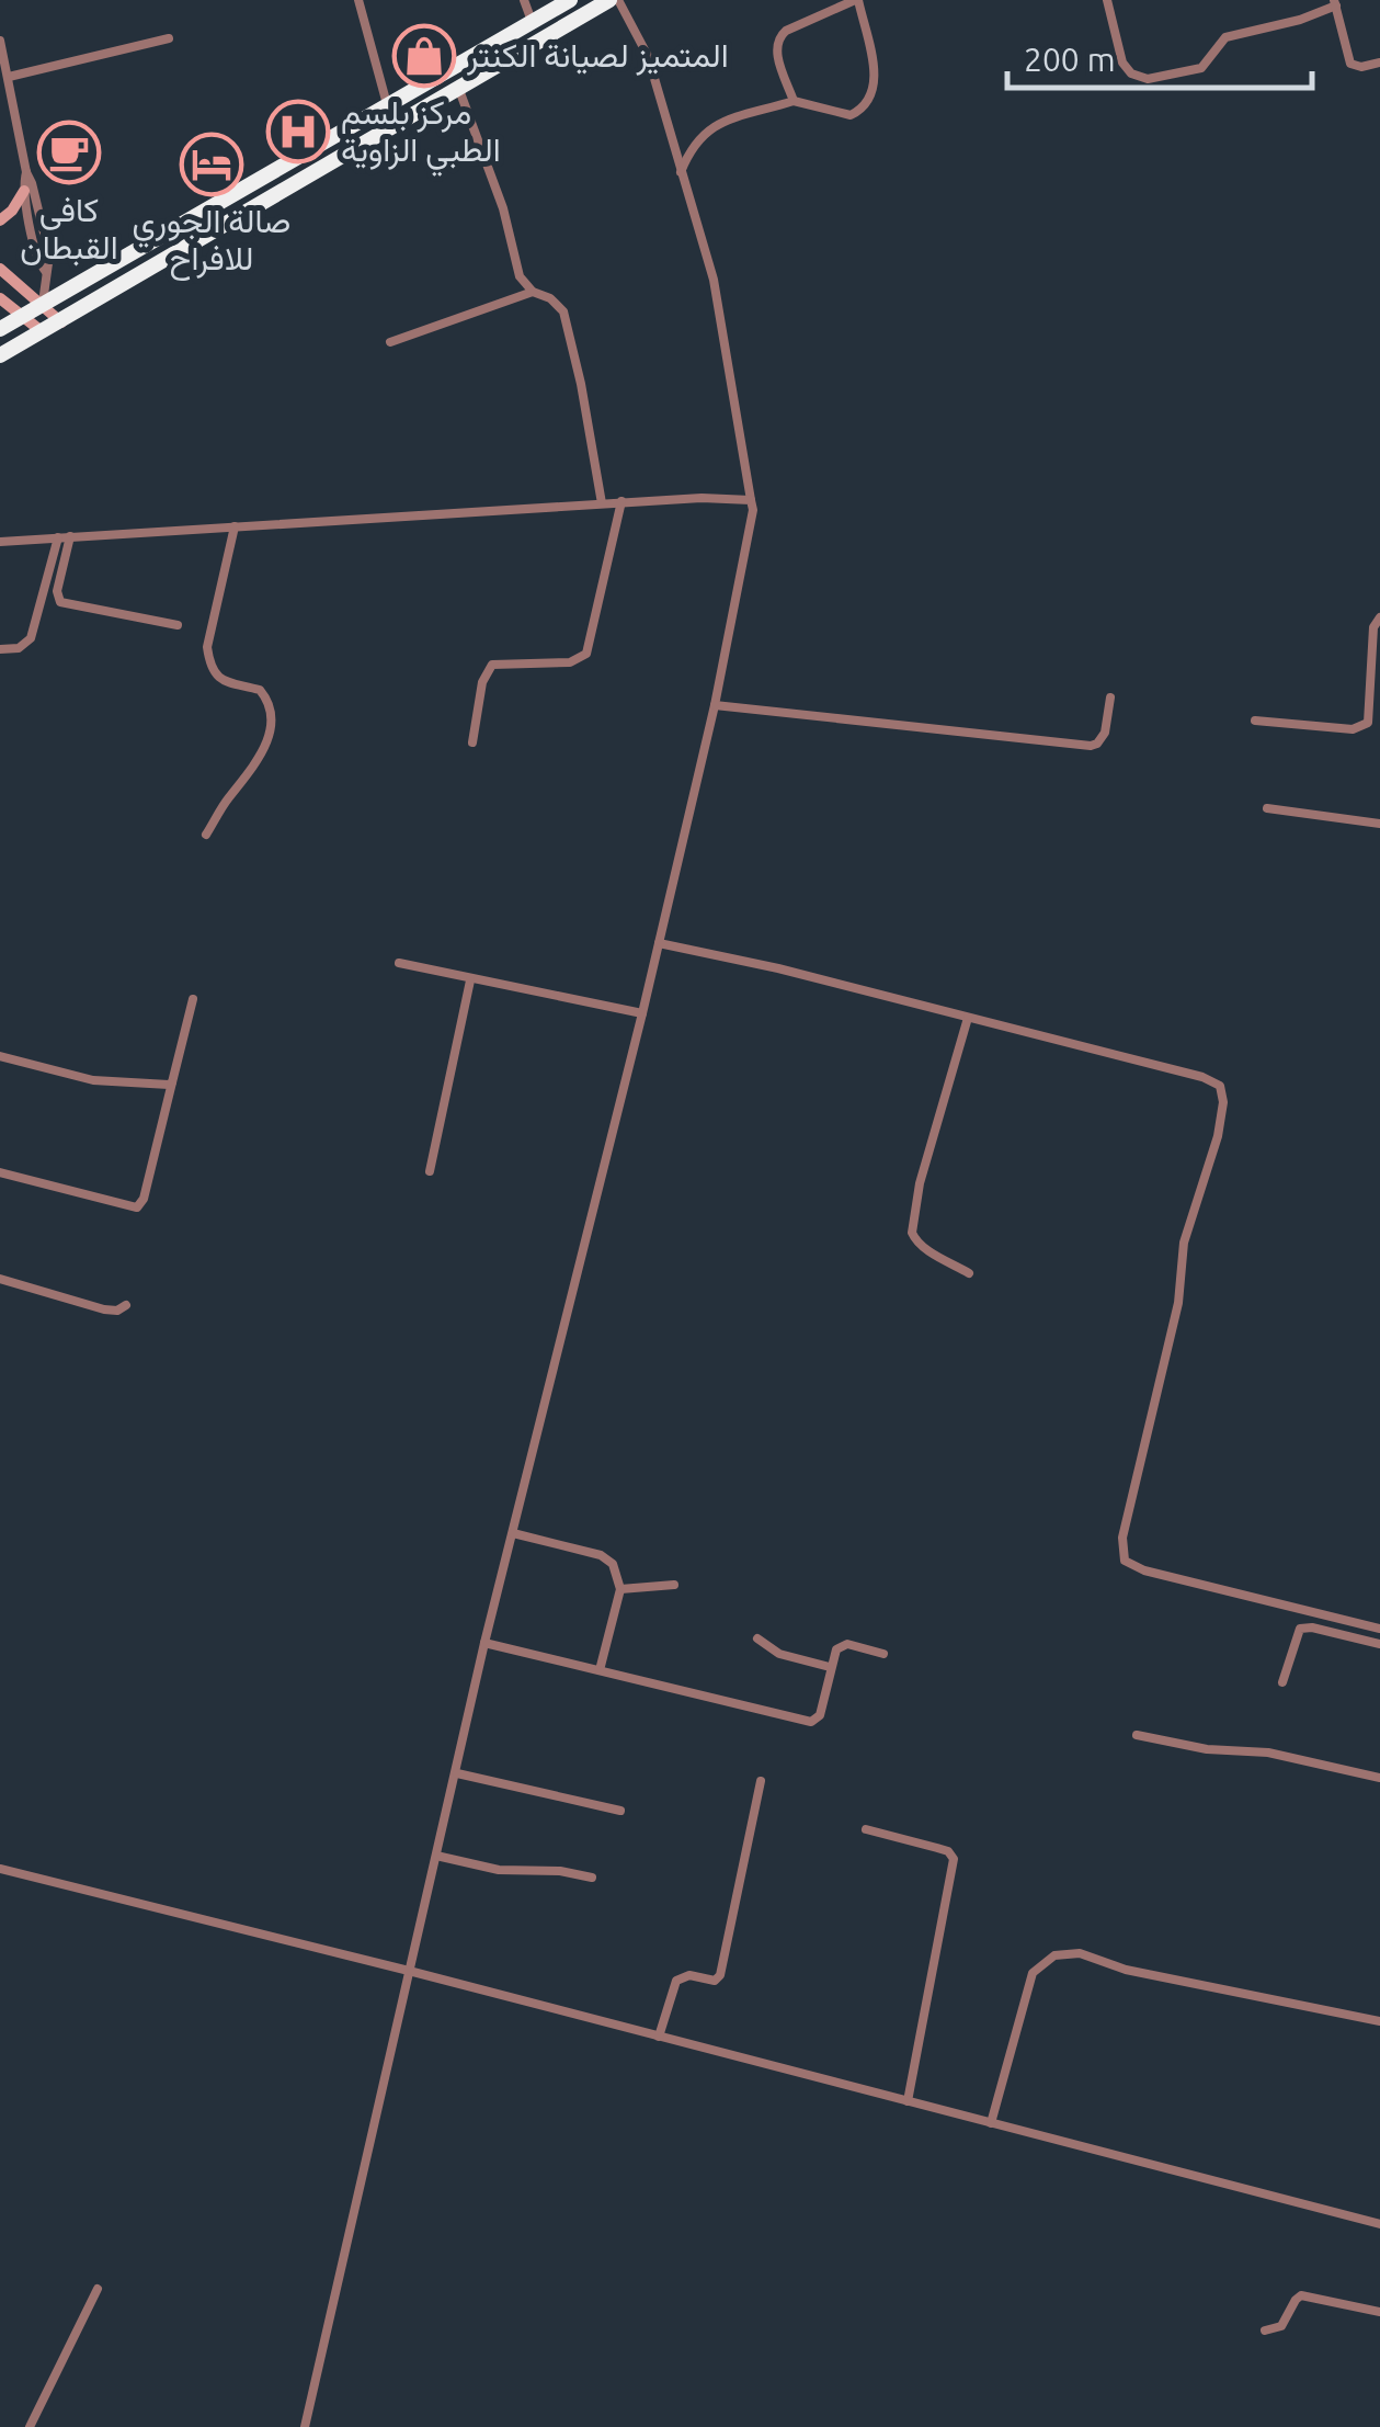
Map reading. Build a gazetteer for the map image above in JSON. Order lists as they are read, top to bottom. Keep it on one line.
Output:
{"places":{"shop":["المتميز لصيانة الكنتر"],"hospital":["مركز بلسم الطبي الزاوية"],"cafe":["كافي القبطان"],"hotel":["صالة الجوري للافراح"]},"scale_bar":"200 m"}
